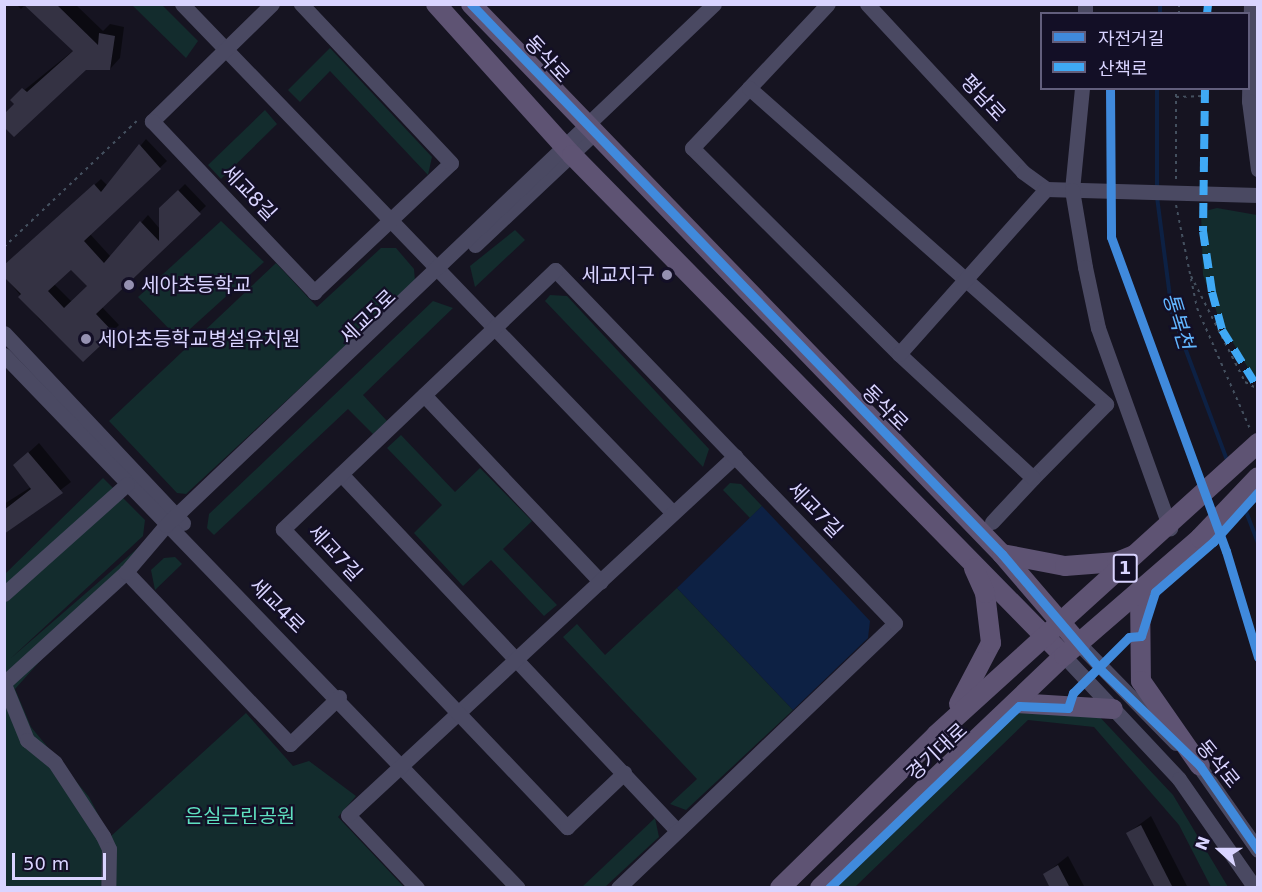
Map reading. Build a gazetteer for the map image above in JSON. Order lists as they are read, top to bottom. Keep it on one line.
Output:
{"streets":{"main road":["동삭로","1","경기대로"],"street":["평남로","세교8길","세교5로","세교7길","세교4로"]},"crossings":[["동삭로","세교5로"],["동삭로","경기대로"],["세교5로","세교4로"]],"water":["통복천"],"parks":["은실근린공원"],"places":["세교지구","세아초등학교","세아초등학교병설유치원"],"legend":["자전거길","산책로"],"scale_bar":"50 m","north":"left"}
